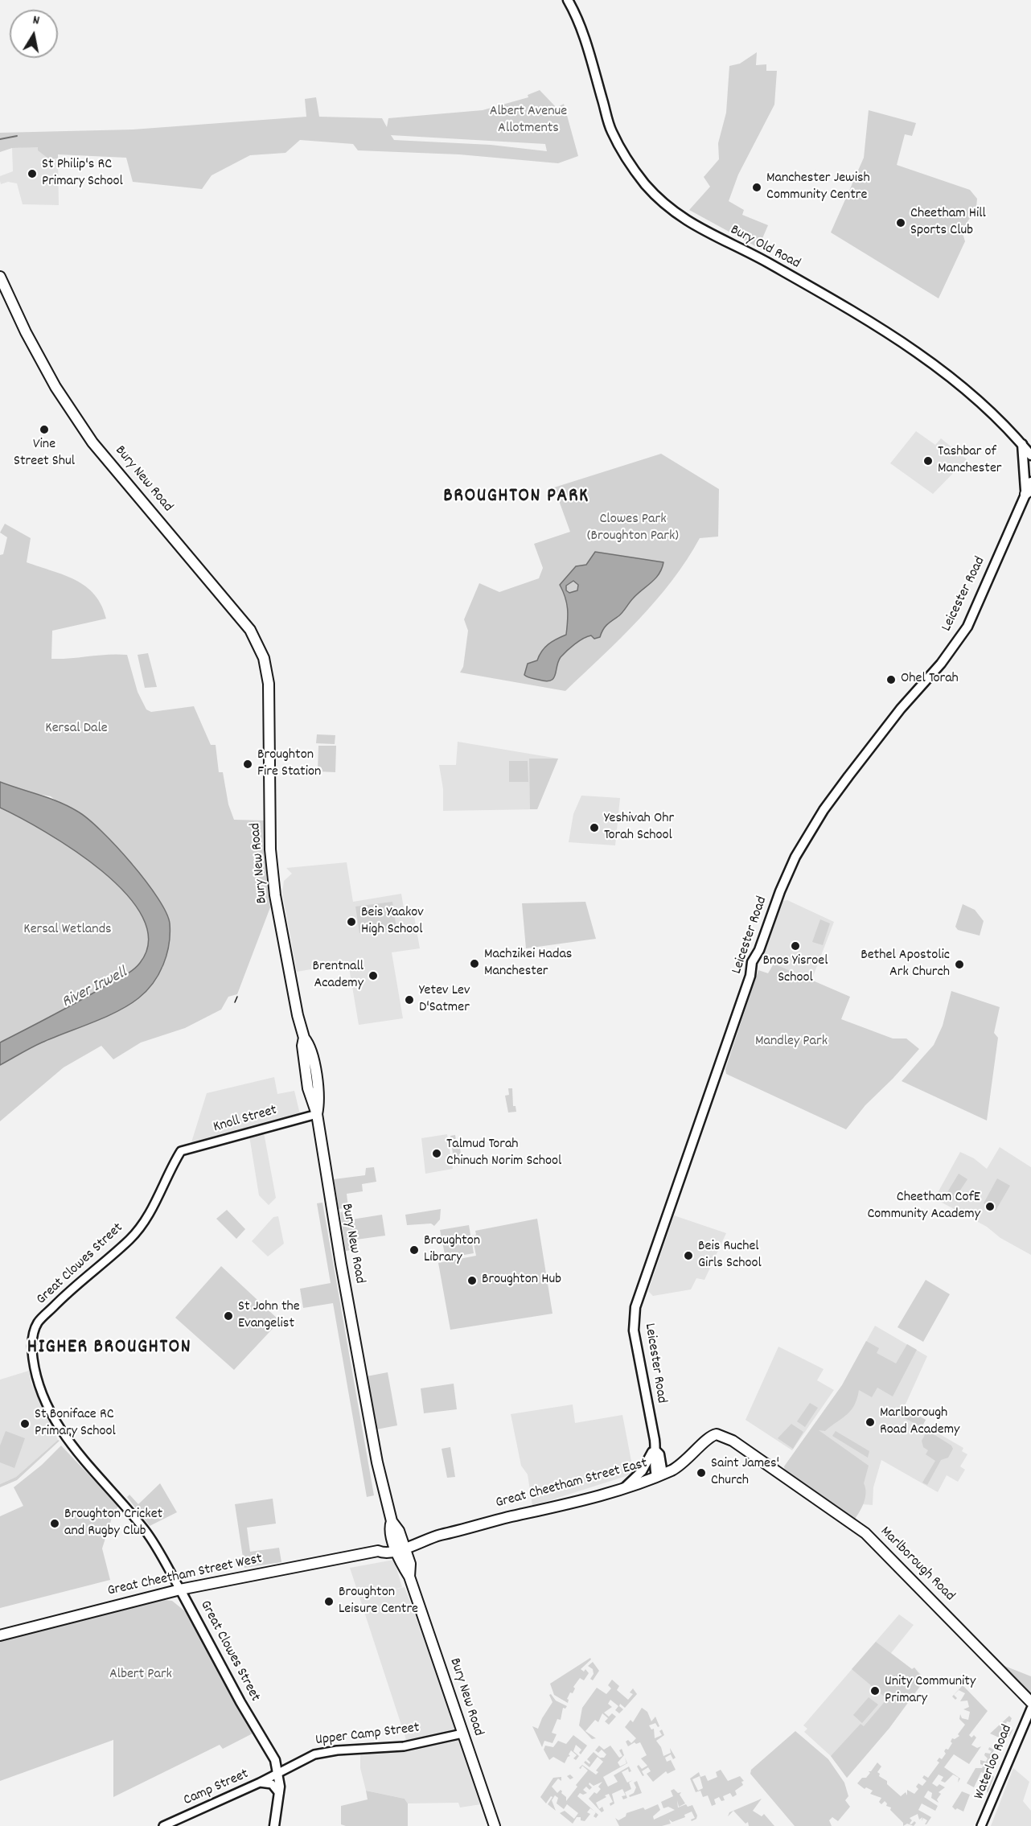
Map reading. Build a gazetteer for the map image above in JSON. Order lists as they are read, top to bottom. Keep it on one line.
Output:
{"streets":{"highway":["Bury New Road","Great Cheetham Street East","Marlborough Road","Great Cheetham Street West"],"main road":["Bury Old Road","Leicester Road","Knoll Street","Great Clowes Street","Upper Camp Street","Waterloo Road","Camp Street"]},"crossings":[["Bury New Road","Knoll Street"],["Bury New Road","Great Cheetham Street East"],["Bury New Road","Great Cheetham Street West"],["Bury New Road","Upper Camp Street"],["Leicester Road","Great Cheetham Street East"],["Knoll Street","Great Clowes Street"],["Great Clowes Street","Great Cheetham Street West"],["Great Clowes Street","Upper Camp Street"],["Great Clowes Street","Camp Street"],["Great Cheetham Street East","Marlborough Road"],["Great Cheetham Street East","Great Cheetham Street West"],["Upper Camp Street","Camp Street"]],"districts":["BROUGHTON PARK","HIGHER BROUGHTON"],"water":["River Irwell"],"parks":["Albert Avenue Allotments","Clowes Park (Broughton Park)","Kersal Dale","Kersal Wetlands","Mandley Park","Albert Park"],"places":["St Philip's RC Primary School","Manchester Jewish Community Centre","Cheetham Hill Sports Club","Vine Street Shul","Tashbar of Manchester","Ohel Torah","Broughton Fire Station","Yeshivah Ohr Torah School","Beis Yaakov High School","Bnos Yisroel School","Machzikei Hadas Manchester","Bethel Apostolic Ark Church","Brentnall Academy","Yetev Lev D'Satmer","Talmud Torah Chinuch Norim School","Cheetham CofE Community Academy","Broughton Library","Beis Ruchel Girls School","Broughton Hub","St John the Evangelist","Marlborough Road Academy","St Boniface RC Primary School","Saint James' Church","Broughton Cricket and Rugby Club","Broughton Leisure Centre","Unity Community Primary"],"north":"top"}
